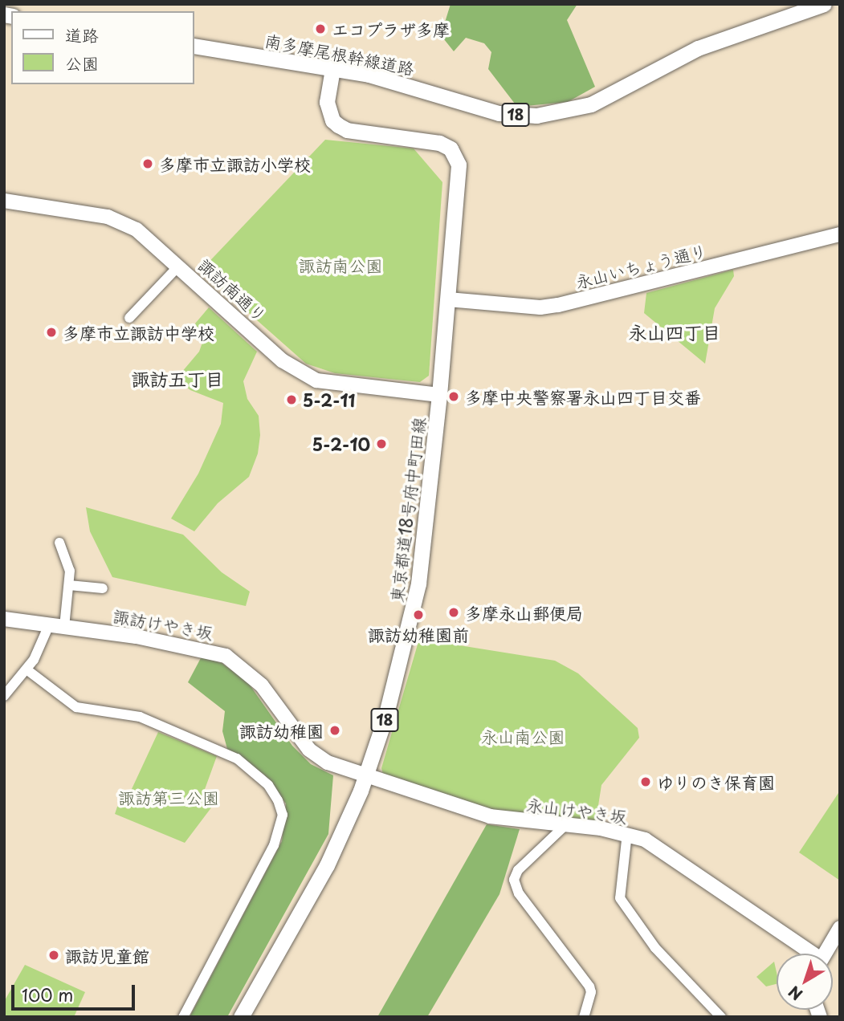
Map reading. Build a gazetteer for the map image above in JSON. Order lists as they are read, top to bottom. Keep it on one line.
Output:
{"streets":{"main road":["南多摩尾根幹線道路","18","東京都道18号府中町田線"],"street":["永山いちょう通り","諏訪南通り","諏訪けやき坂","永山けやき坂"]},"crossings":[["南多摩尾根幹線道路","東京都道18号府中町田線"],["永山いちょう通り","東京都道18号府中町田線"],["諏訪南通り","東京都道18号府中町田線"],["東京都道18号府中町田線","諏訪けやき坂"],["東京都道18号府中町田線","永山けやき坂"],["諏訪けやき坂","永山けやき坂"]],"districts":["永山四丁目","諏訪五丁目"],"parks":["諏訪南公園","永山南公園","諏訪第三公園"],"places":["エコプラザ多摩","多摩市立諏訪小学校","多摩市立諏訪中学校","多摩中央警察署永山四丁目交番","5-2-11","5-2-10","多摩永山郵便局","諏訪幼稚園前","諏訪幼稚園","ゆりのき保育園","諏訪児童館"],"legend":["道路","公園"],"scale_bar":"100 m","north":"bottom left"}
